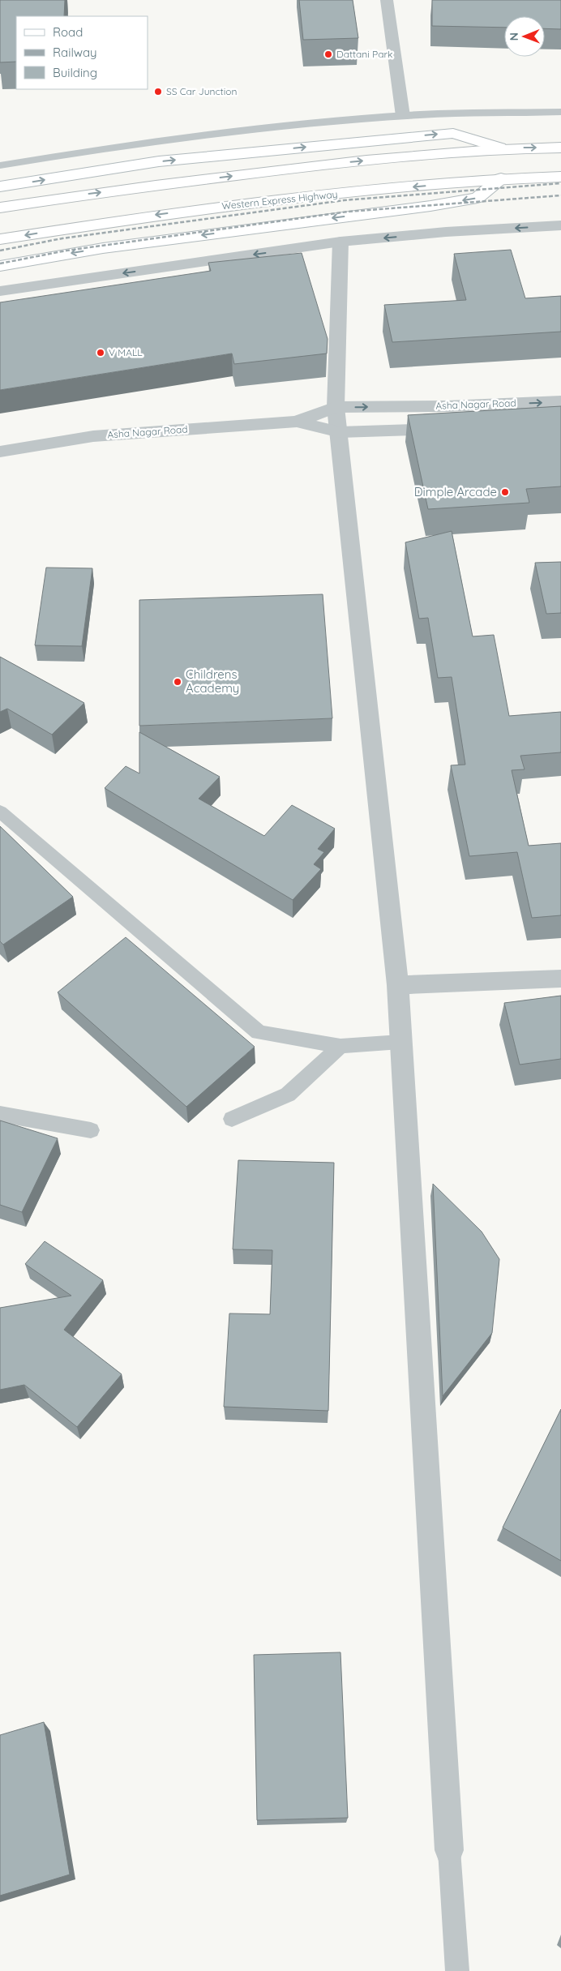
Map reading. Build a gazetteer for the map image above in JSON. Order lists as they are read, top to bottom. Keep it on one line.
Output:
{"streets":{"main road":["Western Express Highway"],"street":["Asha Nagar Road"]},"places":["Dattani Park","SS Car Junction","V MALL","Dimple Arcade","Childrens Academy"],"legend":["Road","Railway","Building"],"north":"left"}
